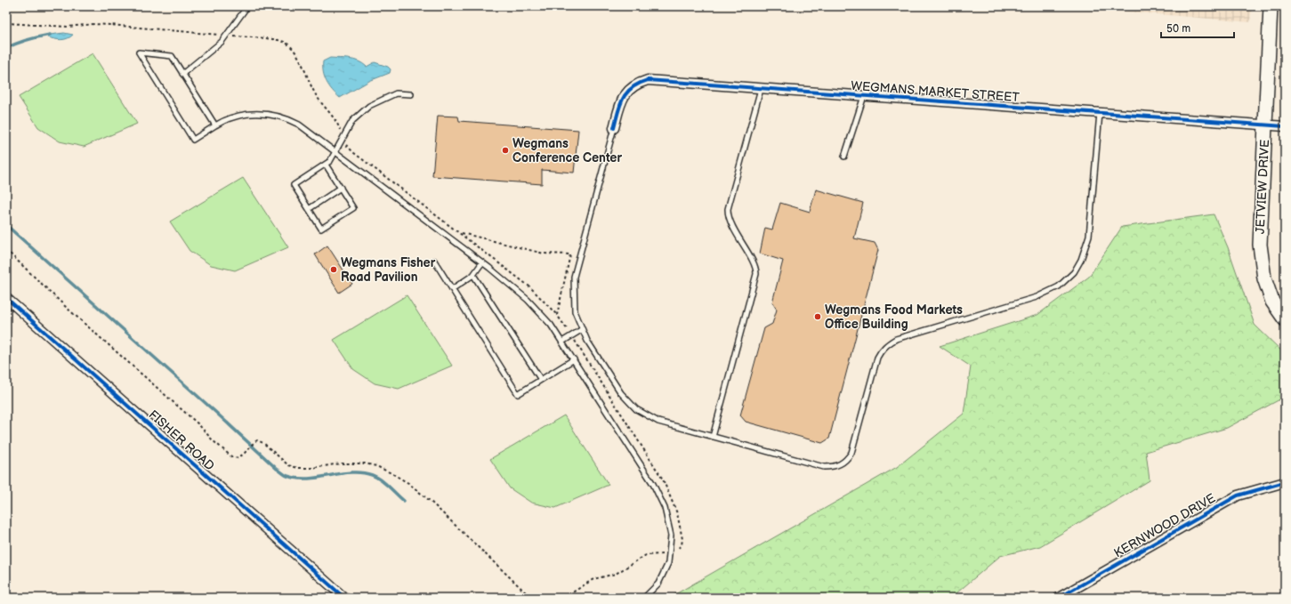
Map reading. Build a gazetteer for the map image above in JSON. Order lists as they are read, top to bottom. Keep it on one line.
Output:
{"streets":{"street":["WEGMANS MARKET STREET","JETVIEW DRIVE","FISHER ROAD","KERNWOOD DRIVE"]},"crossings":[["WEGMANS MARKET STREET","JETVIEW DRIVE"]],"places":["Wegmans Conference Center","Wegmans Fisher Road Pavilion","Wegmans Food Markets Office Building"],"scale_bar":"50 m"}
